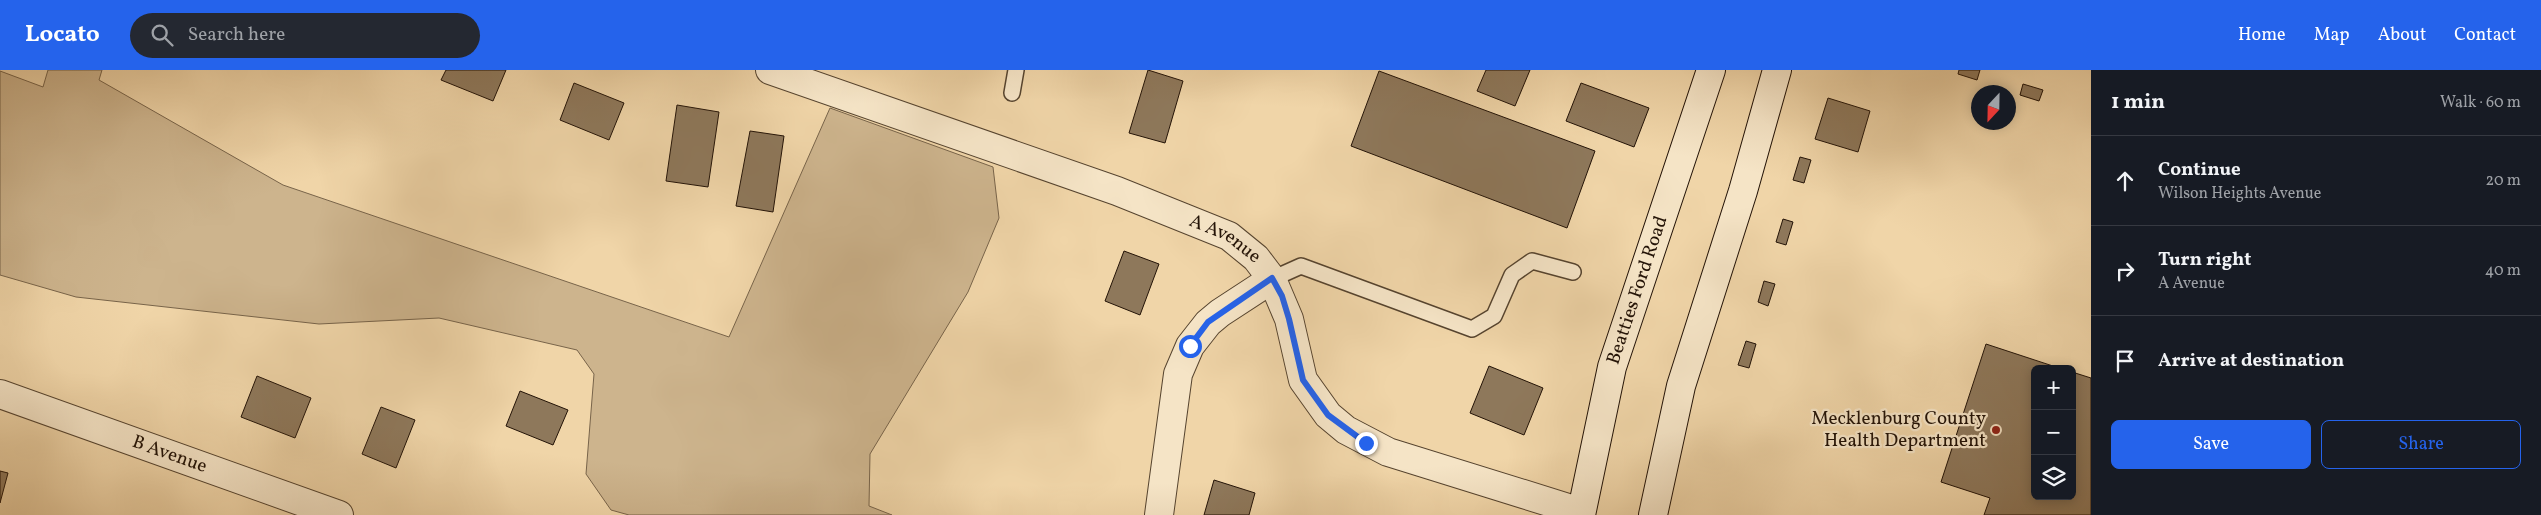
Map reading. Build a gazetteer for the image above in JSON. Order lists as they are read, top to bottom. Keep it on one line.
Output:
{"streets":{"street":["A Avenue","Beatties Ford Road","B Avenue"]},"crossings":[["A Avenue","Beatties Ford Road"]],"places":["Mecklenburg County Health Department"],"north":"bottom","page":{"header":"Locato","search":"Search here","nav":["Home","Map","About","Contact"],"heading":["1 min","Walk · 60 m"],"list":[["Continue","Wilson Heights Avenue","20 m"],["Turn right","A Avenue","40 m"],"Arrive at destination"],"map_buttons":["+","−"],"buttons":["Save","Share"]}}
